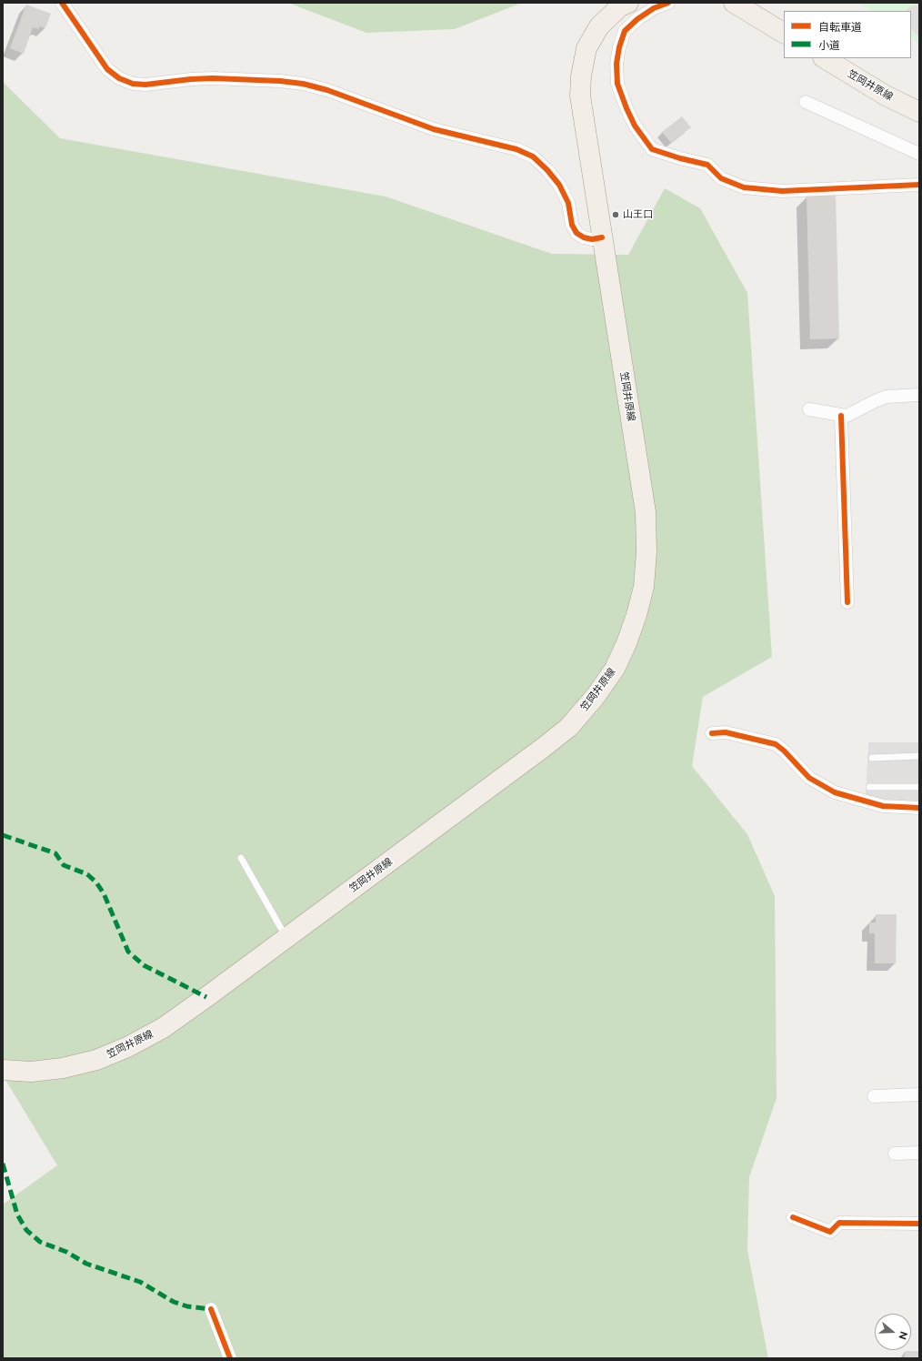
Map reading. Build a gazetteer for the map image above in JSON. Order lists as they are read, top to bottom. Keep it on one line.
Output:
{"streets":{"main road":["笠岡井原線"]},"places":["山王口"],"legend":["自転車道","小道"],"north":"right"}
